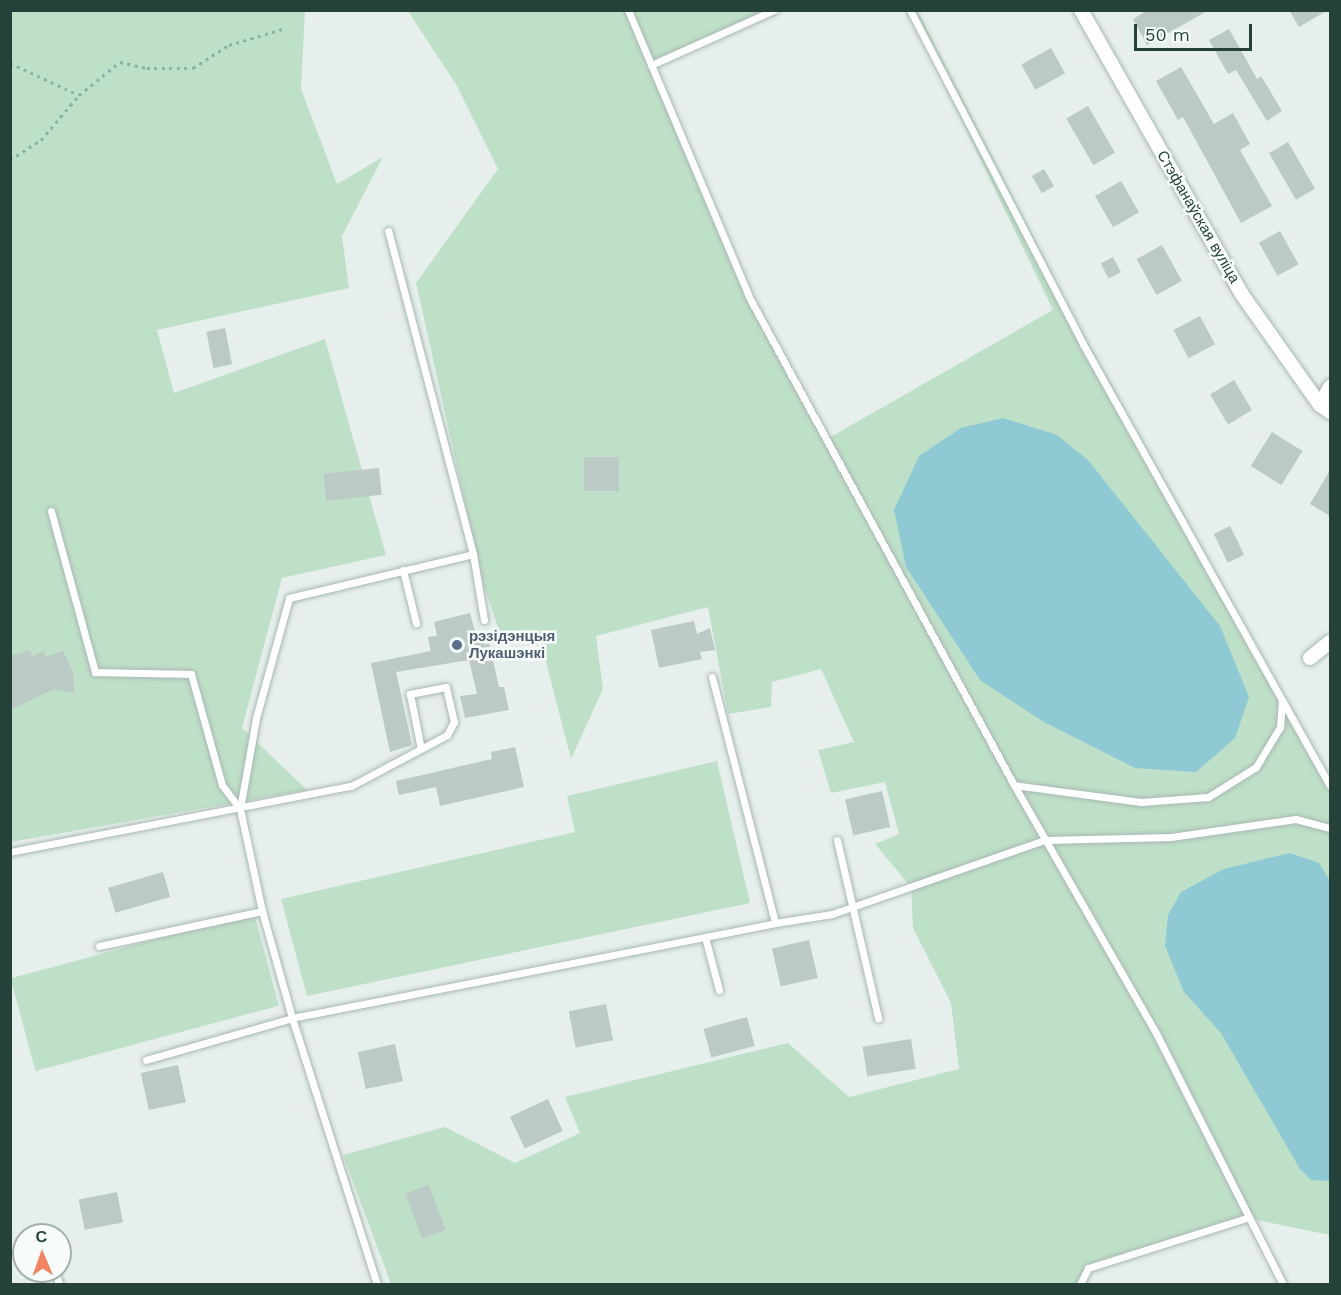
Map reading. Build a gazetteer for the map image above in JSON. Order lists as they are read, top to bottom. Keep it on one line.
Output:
{"streets":{"street":["Стэфанаўская вуліца"]},"places":["рэзідэнцыя Лукашэнкі"],"scale_bar":"50 m","north":"top"}
